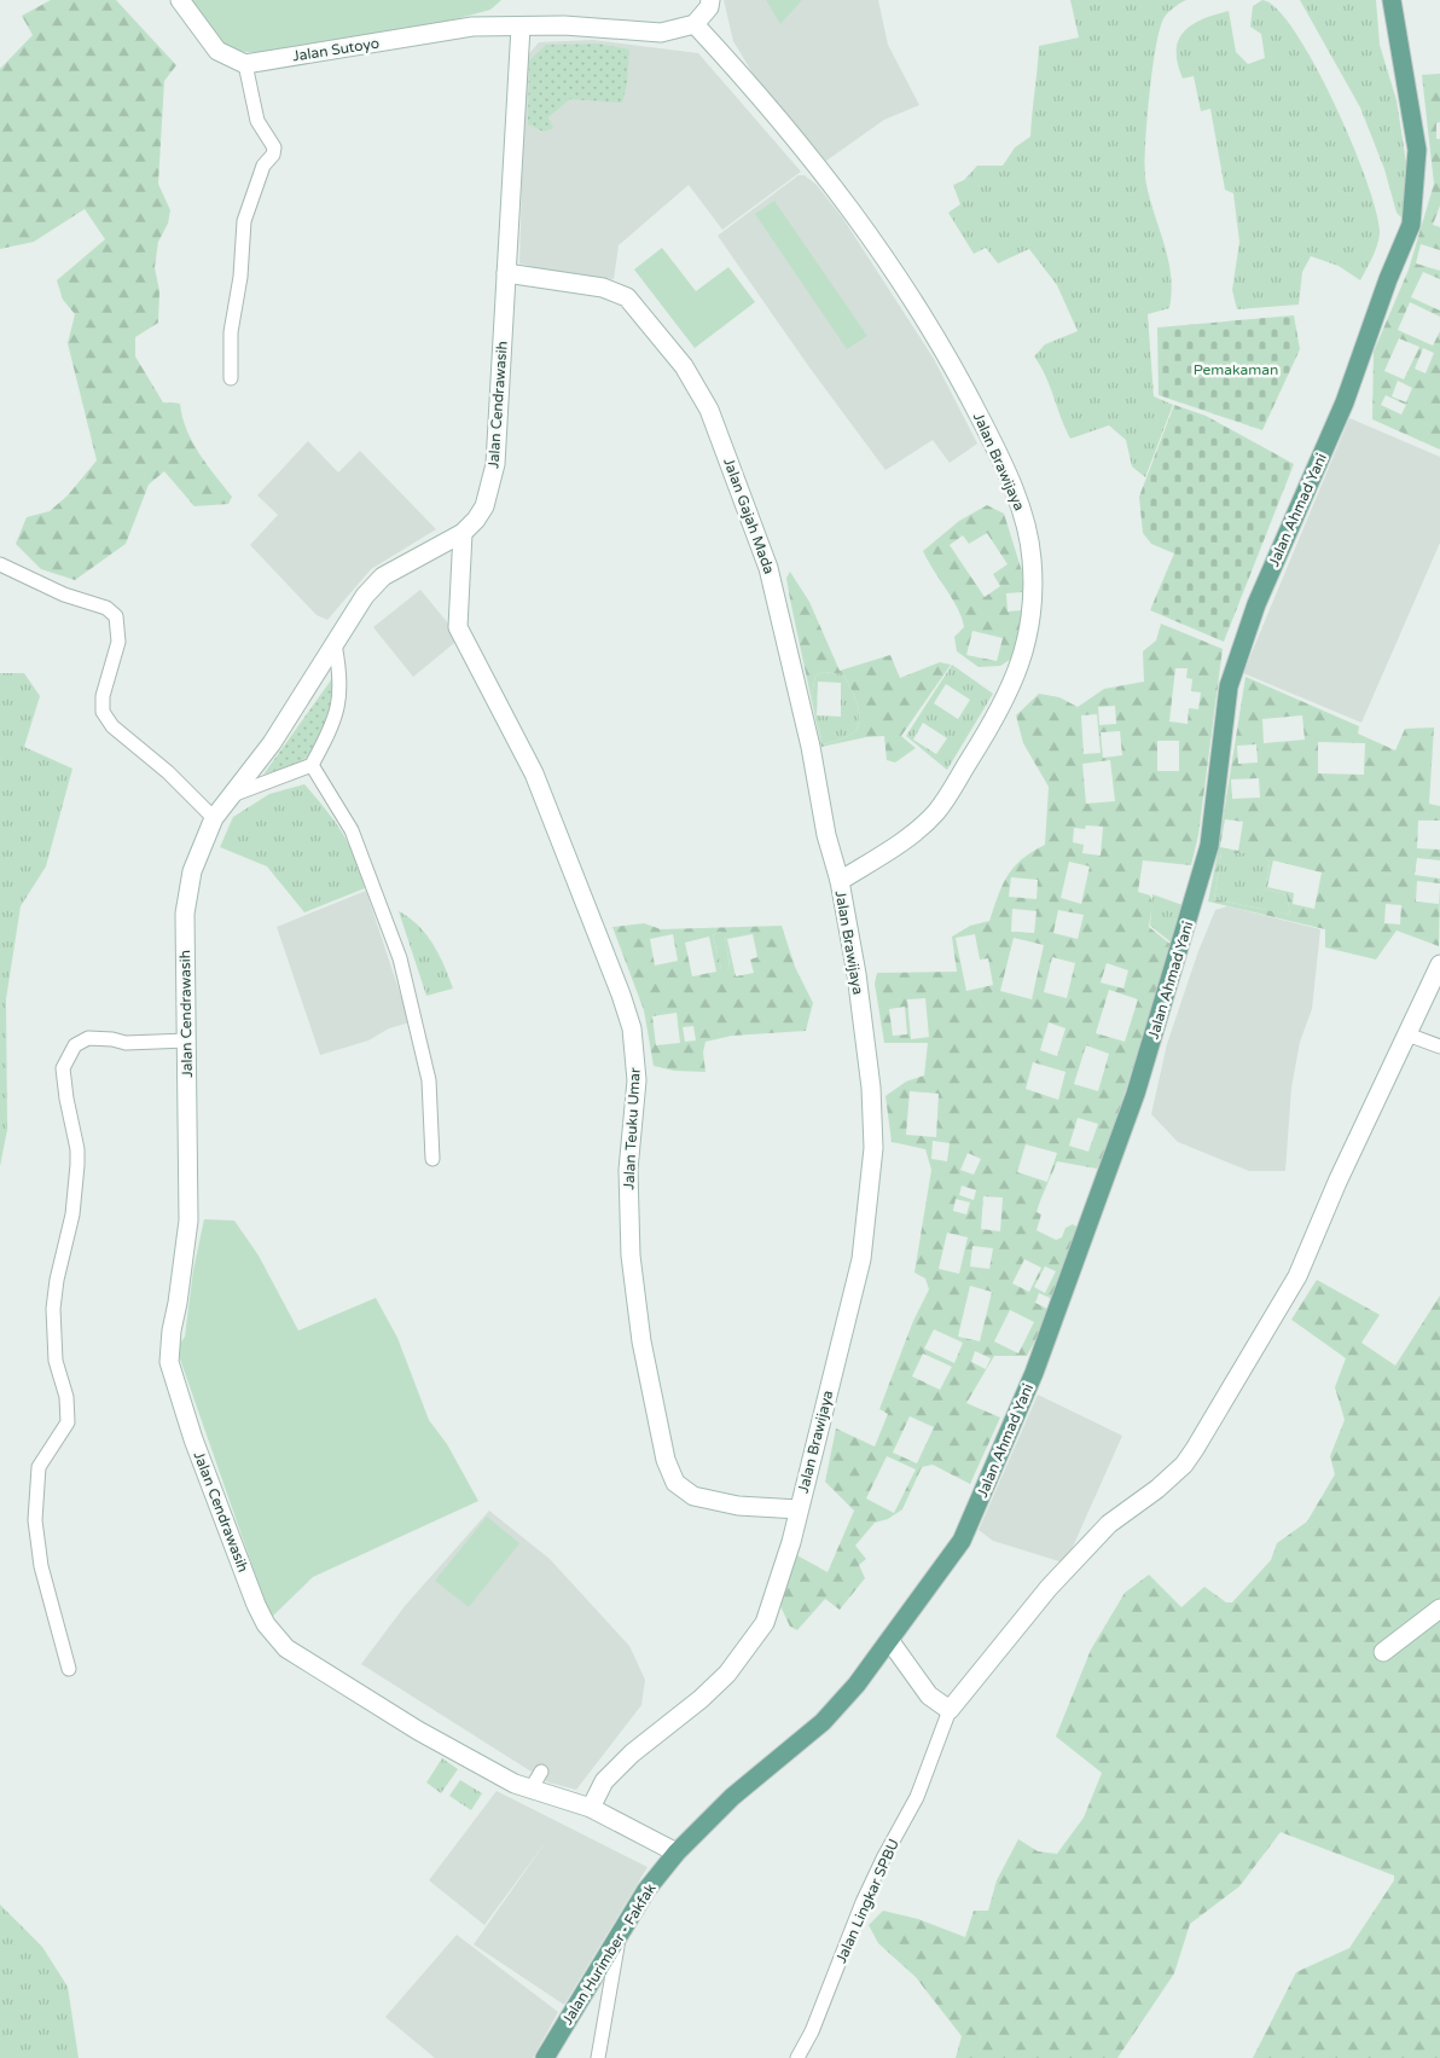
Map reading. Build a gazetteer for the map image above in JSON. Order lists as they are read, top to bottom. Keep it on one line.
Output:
{"streets":{"main road":["Jalan Sutoyo","Jalan Cendrawasih","Jalan Brawijaya","Jalan Ahmad Yani","Jalan Gajah Mada","Jalan Teuku Umar","Jalan Hurimber - Fakfak"],"street":["Jalan Lingkar SPBU"]},"crossings":[["Jalan Sutoyo","Jalan Cendrawasih"],["Jalan Sutoyo","Jalan Brawijaya"],["Jalan Cendrawasih","Jalan Brawijaya"],["Jalan Cendrawasih","Jalan Ahmad Yani"],["Jalan Cendrawasih","Jalan Gajah Mada"],["Jalan Cendrawasih","Jalan Teuku Umar"],["Jalan Cendrawasih","Jalan Hurimber - Fakfak"],["Jalan Brawijaya","Jalan Gajah Mada"],["Jalan Brawijaya","Jalan Teuku Umar"],["Jalan Ahmad Yani","Jalan Hurimber - Fakfak"]],"parks":["Pemakaman"]}
